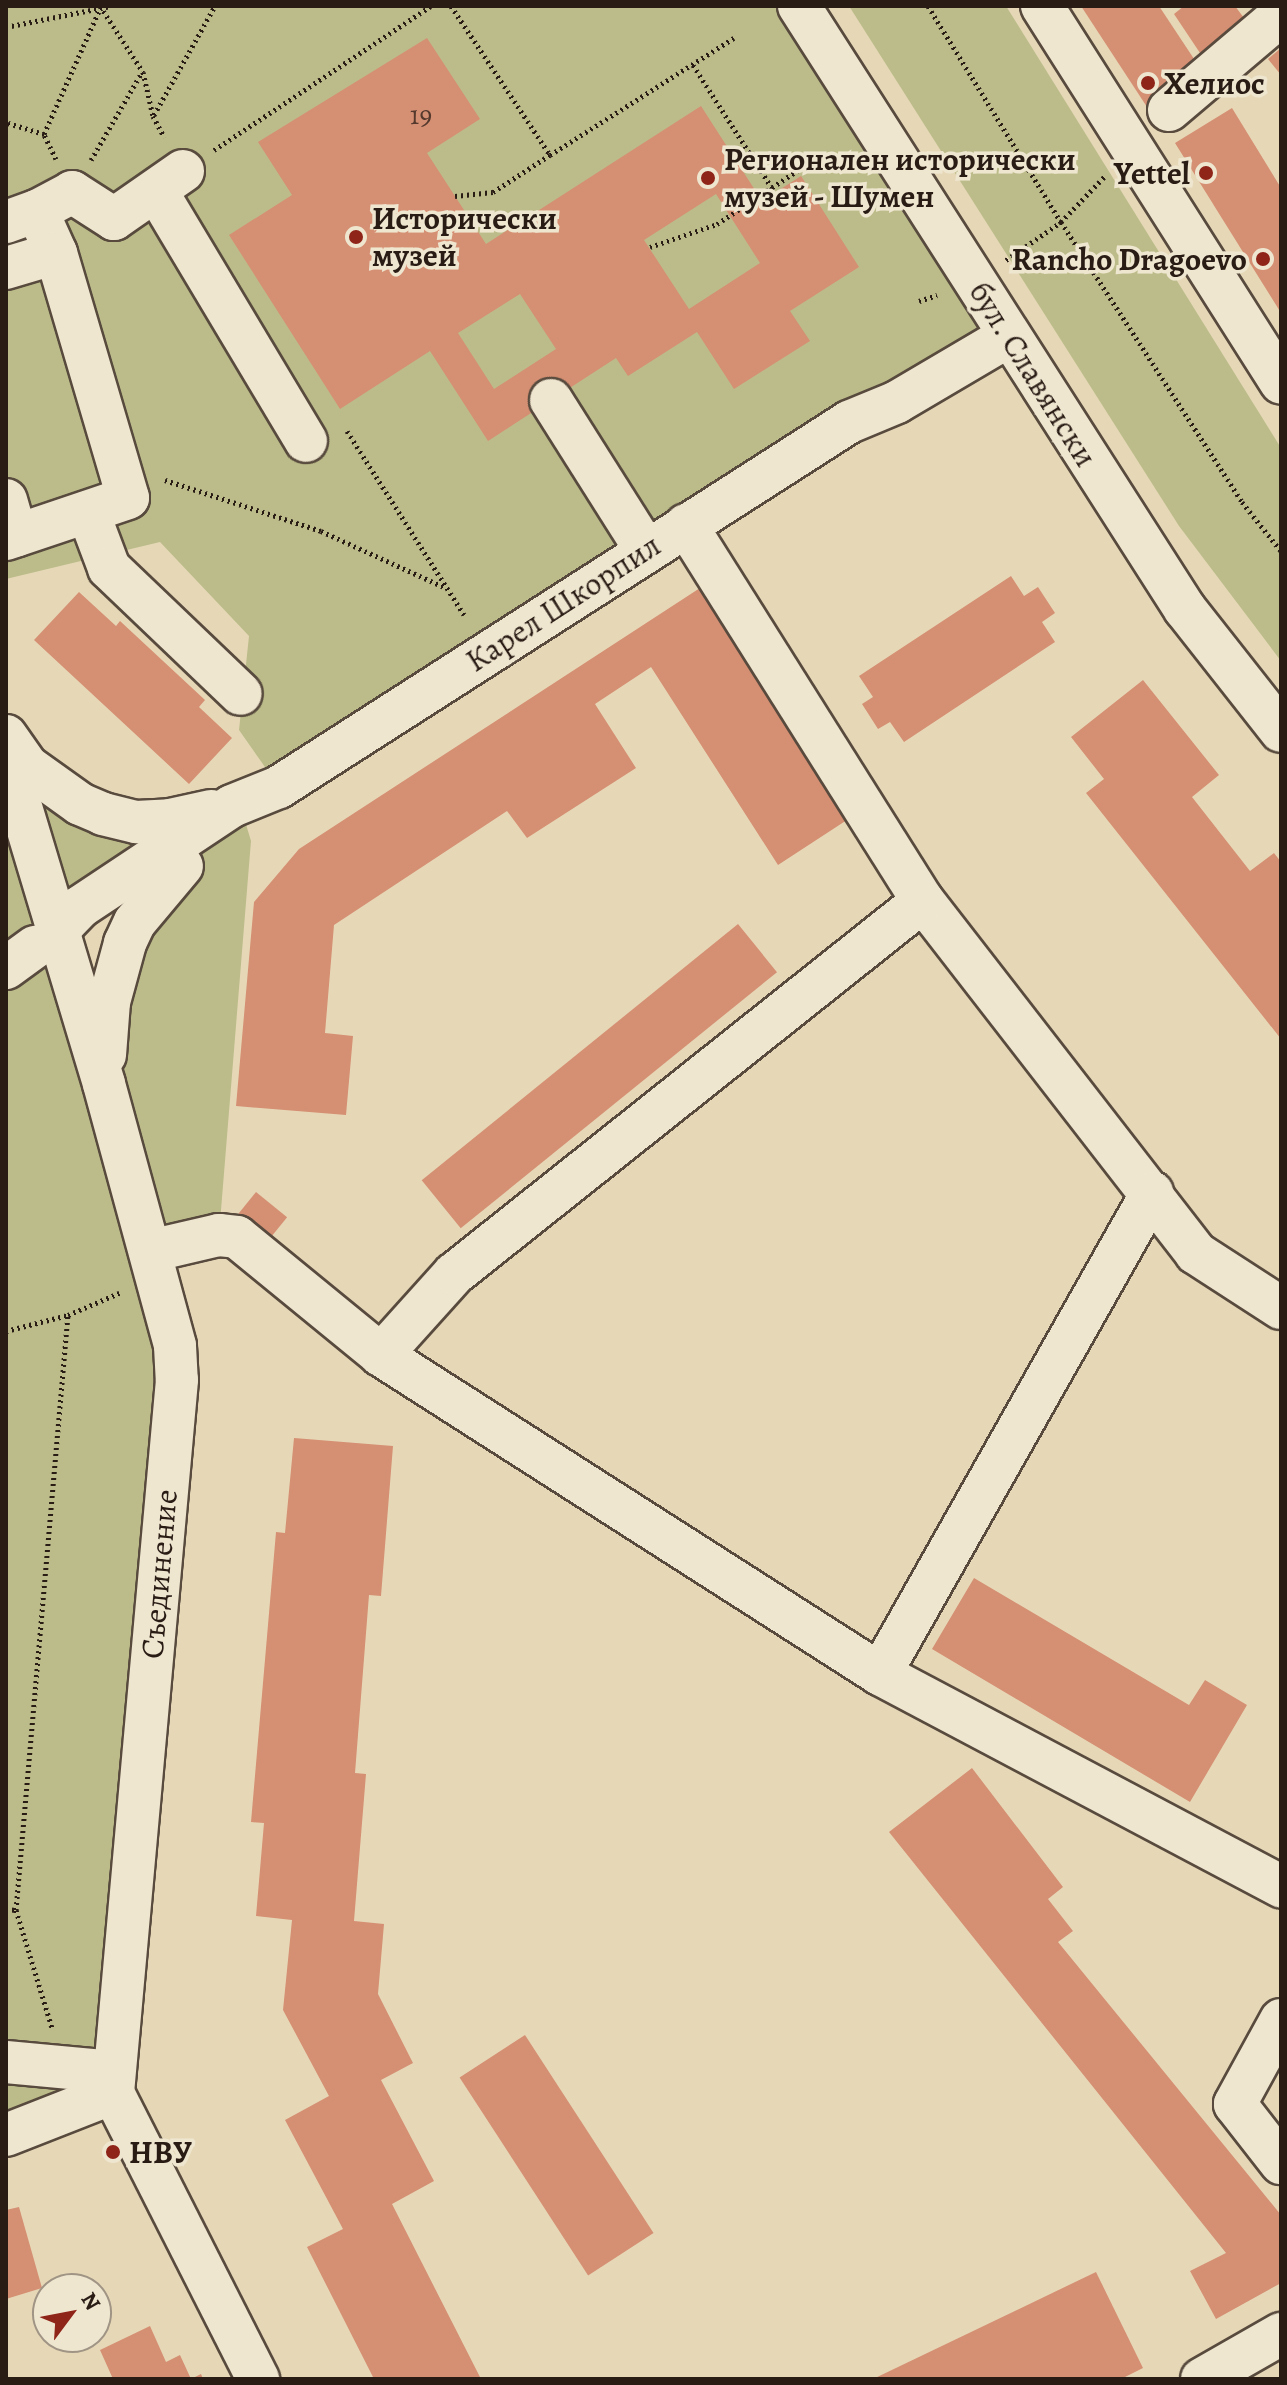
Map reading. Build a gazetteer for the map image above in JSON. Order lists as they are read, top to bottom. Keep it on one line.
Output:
{"streets":{"street":["бул. Славянски","Карел Шкорпил","Съединение"]},"crossings":[["бул. Славянски","Карел Шкорпил"],["Карел Шкорпил","Съединение"]],"places":["Хелиос","Yettel","Регионален исторически музей - Шумен","Исторически музей","Rancho Dragoevo","НВУ"],"house_numbers":["19"],"north":"top right"}
